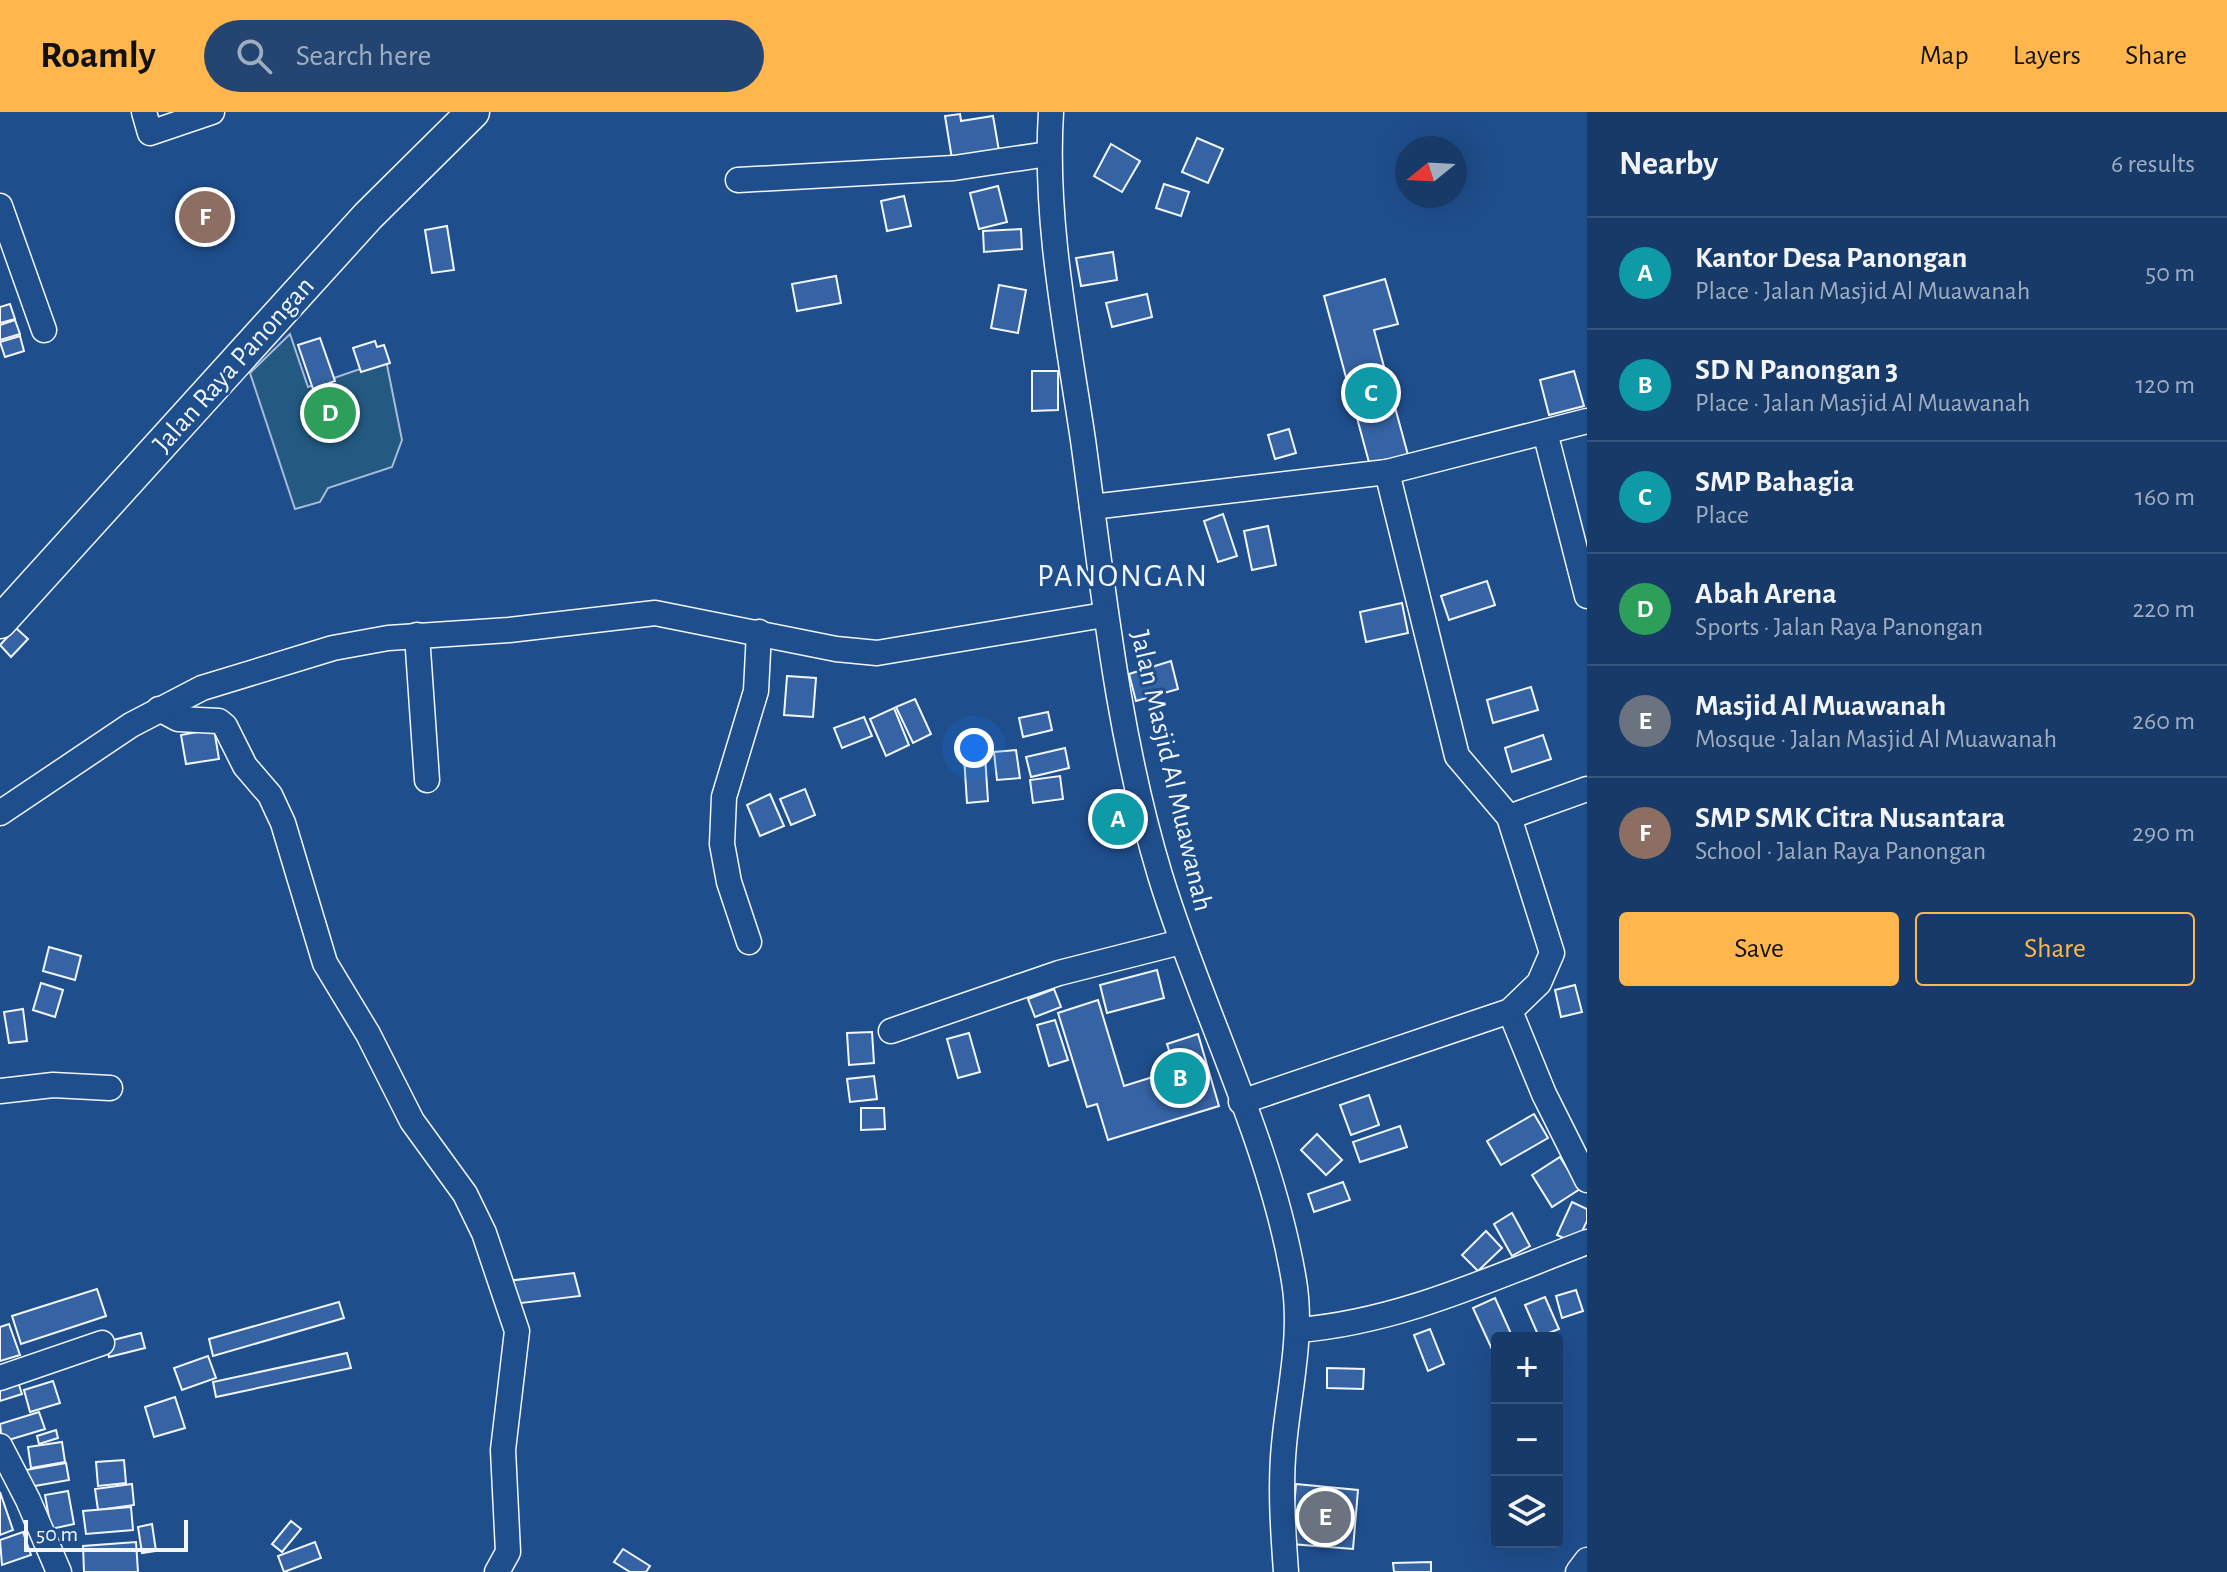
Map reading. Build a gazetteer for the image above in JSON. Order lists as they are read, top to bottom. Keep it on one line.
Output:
{"streets":{"main road":["Jalan Raya Panongan"],"street":["Jalan Masjid Al Muawanah"]},"districts":["PANONGAN"],"scale_bar":"50 m","north":"left","page":{"header":"Roamly","search":"Search here","nav":["Map","Layers","Share"],"heading":["Nearby","6 results"],"pins":["F","C","D","A","B","E"],"list":[{"mark":"A","name":"Kantor Desa Panongan","note":"Place · Jalan Masjid Al Muawanah","value":"50 m"},{"mark":"B","name":"SD N Panongan 3","note":"Place · Jalan Masjid Al Muawanah","value":"120 m"},{"mark":"C","name":"SMP Bahagia","note":"Place","value":"160 m"},{"mark":"D","name":"Abah Arena","note":"Sports · Jalan Raya Panongan","value":"220 m"},{"mark":"E","name":"Masjid Al Muawanah","note":"Mosque · Jalan Masjid Al Muawanah","value":"260 m"},{"mark":"F","name":"SMP SMK Citra Nusantara","note":"School · Jalan Raya Panongan","value":"290 m"}],"buttons":["Save","Share"],"map_buttons":["+","−"],"scale":"50 m"}}
